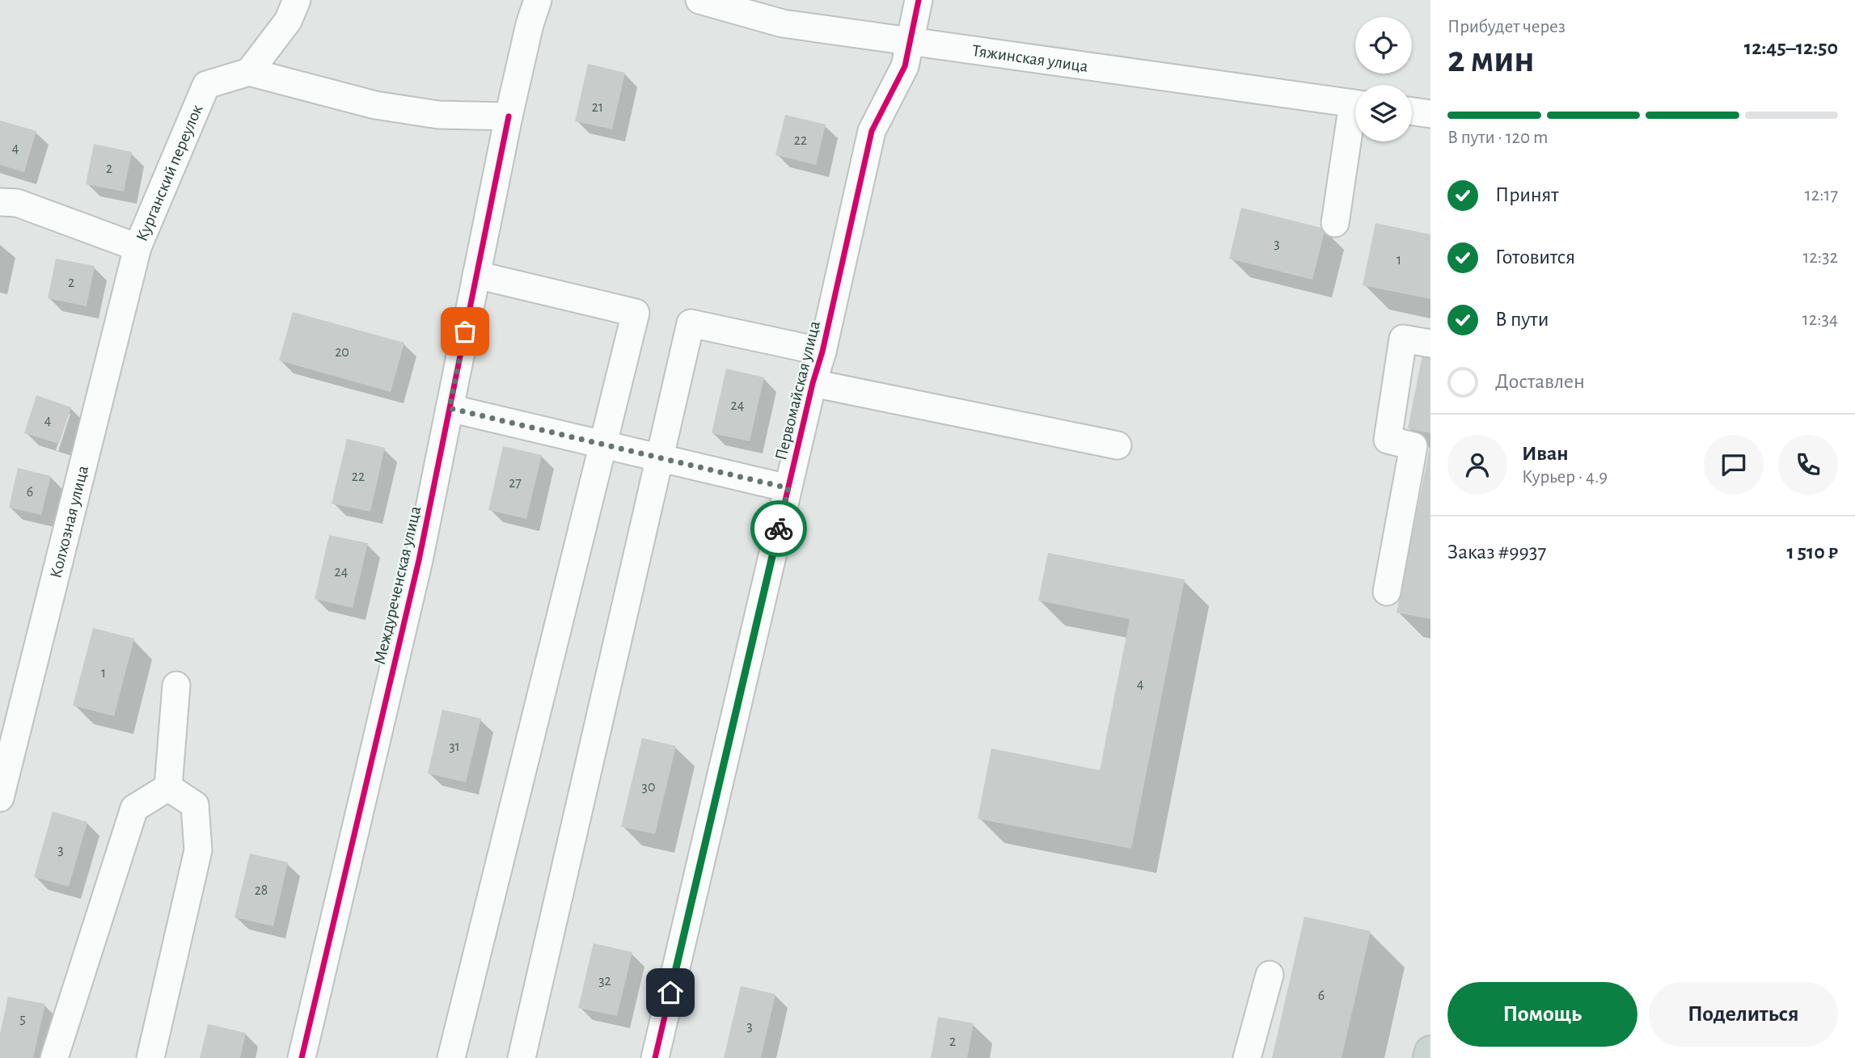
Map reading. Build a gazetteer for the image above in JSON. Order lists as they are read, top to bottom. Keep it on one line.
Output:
{"streets":{"street":["Тяжинская улица","Курганский переулок","Первомайская улица","Колхозная улица","Междуреченская улица"]},"crossings":[["Тяжинская улица","Первомайская улица"],["Курганский переулок","Колхозная улица"]],"house_numbers":["21","22","4","2","3","1","2","20","24","4","22","27","6","24","1","4","31","30","3","28","32","6","5","3","2"],"page":{"heading":["2 мин","Прибудет через","12:45–12:50"],"panel":["Иван","Курьер · 4.9","Заказ #9937","1 510 ₽"],"bar":"В пути · 120 m","list":[["Принят","12:17"],["Готовится","12:32"],["В пути","12:34"],"Доставлен"],"buttons":["Помощь","Поделиться"]}}
